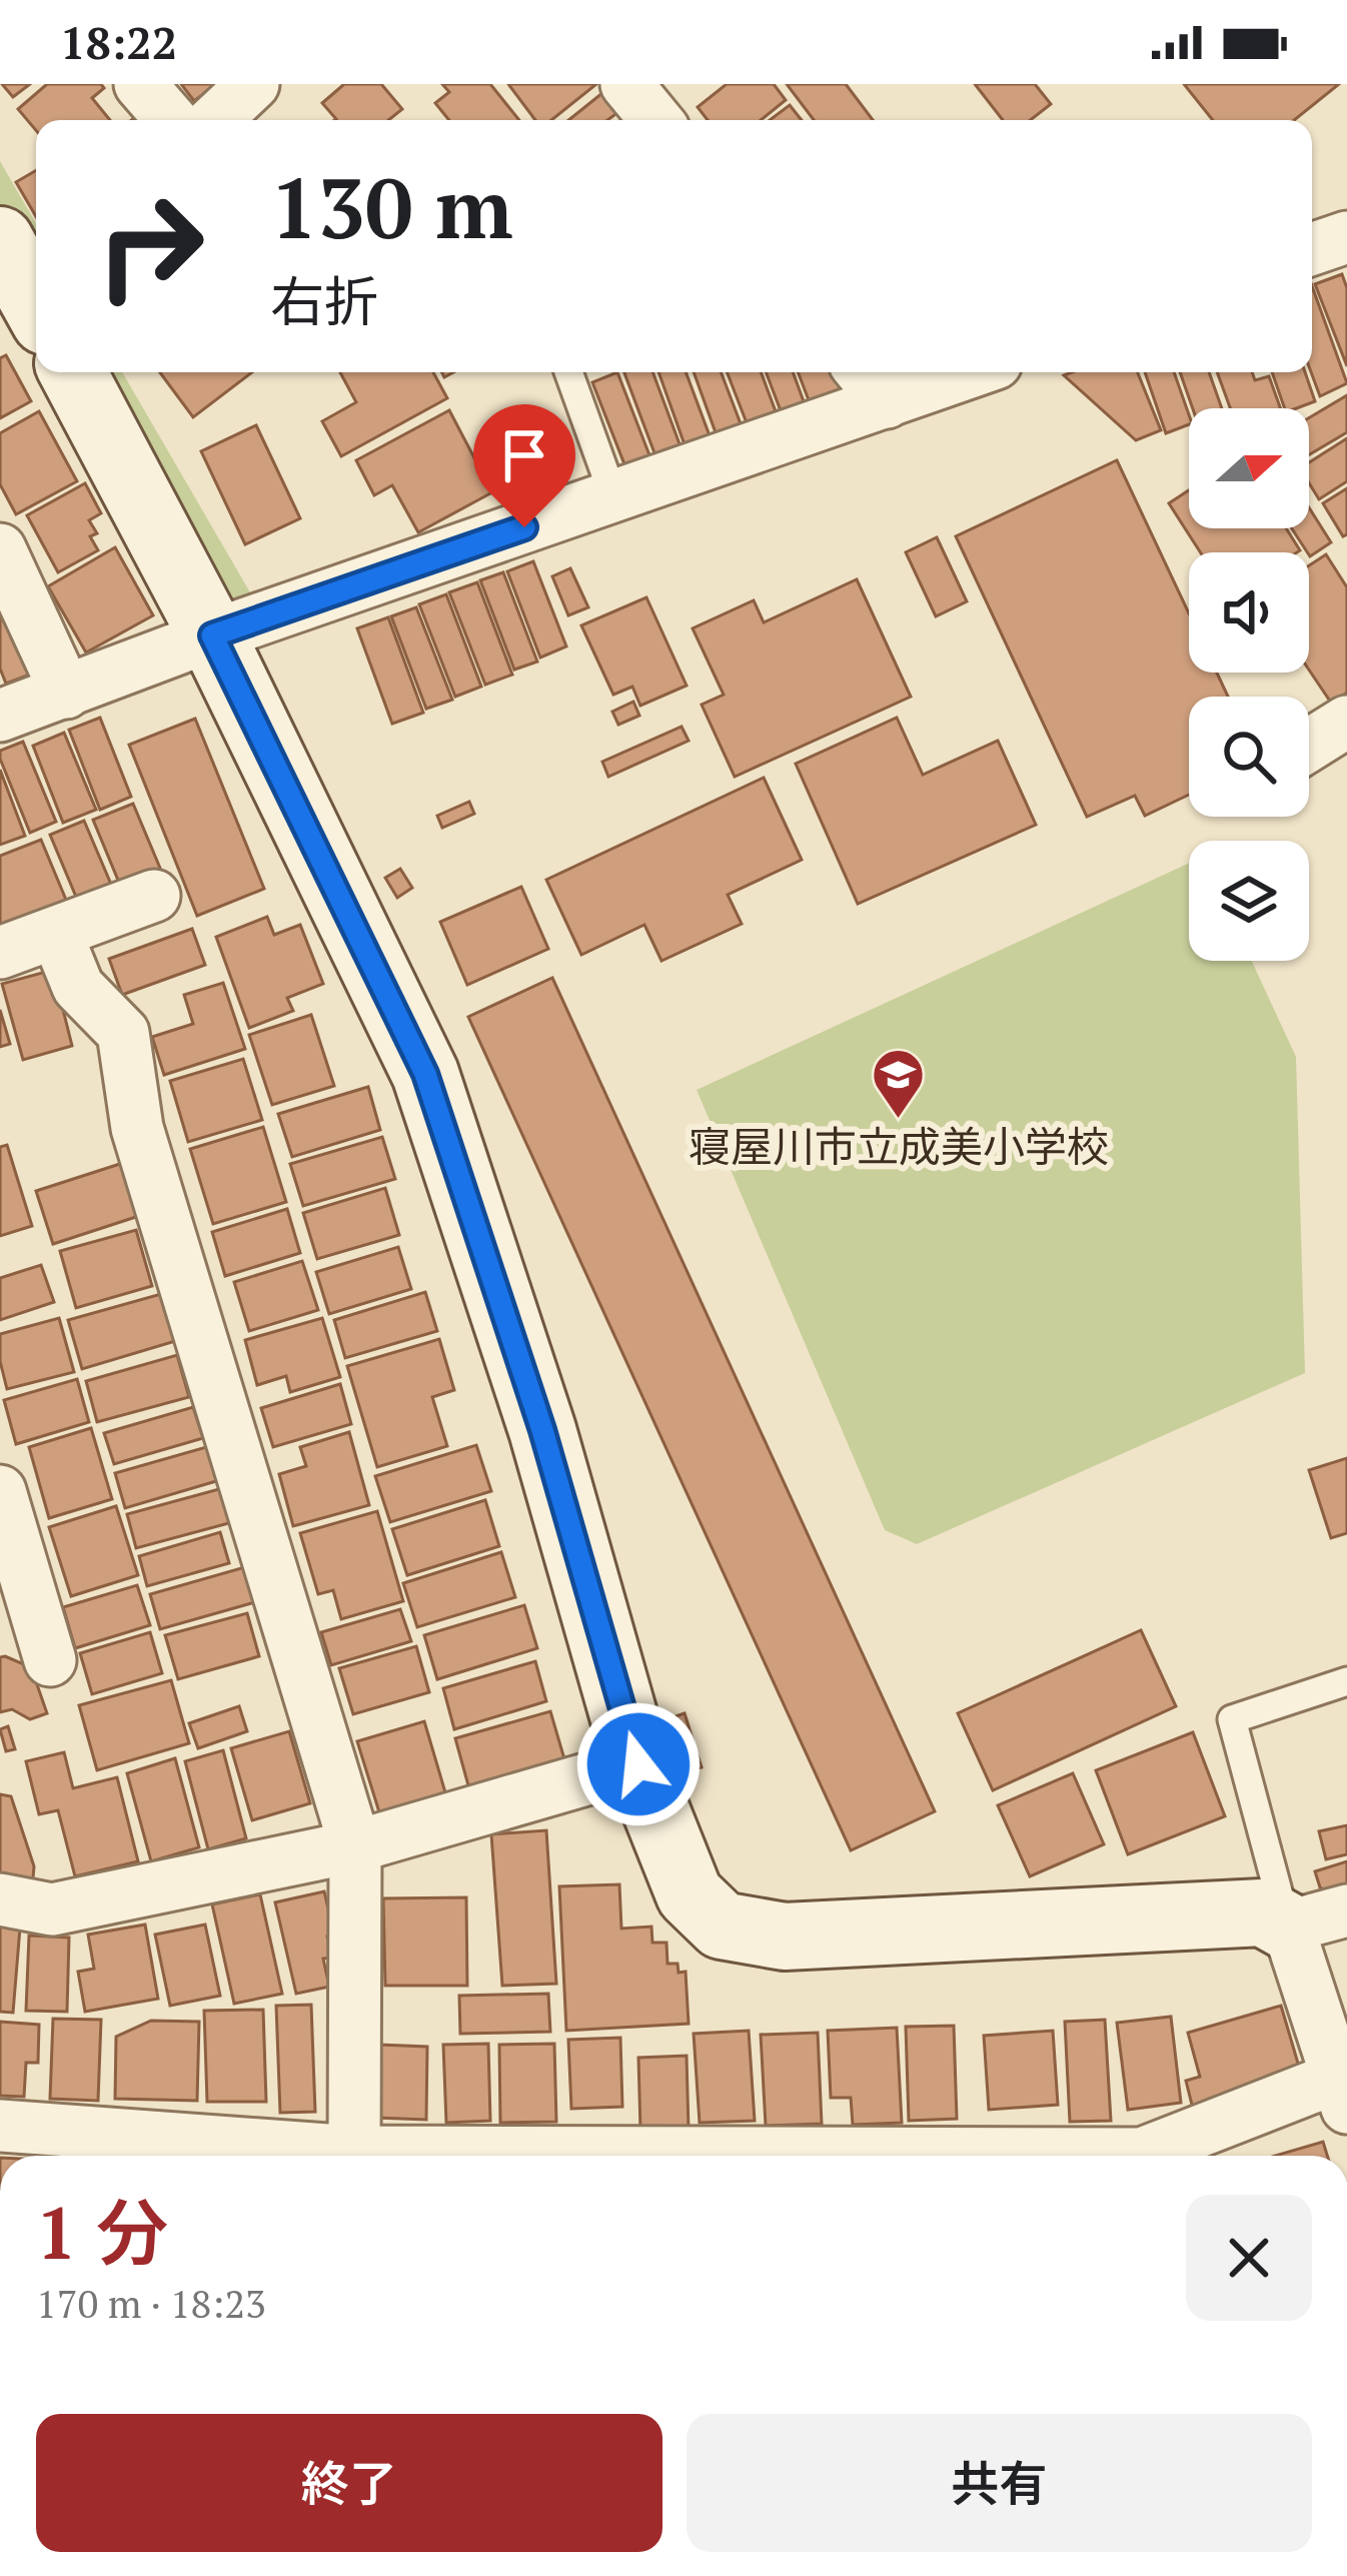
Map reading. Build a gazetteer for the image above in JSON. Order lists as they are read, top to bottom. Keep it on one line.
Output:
{"places":{"school or university":["寝屋川市立成美小学校"]},"north":"right","page":{"status":"18:22","turn":["130 m","右折"],"heading":["1 分","170 m · 18:23"],"buttons":["終了","共有"]}}
